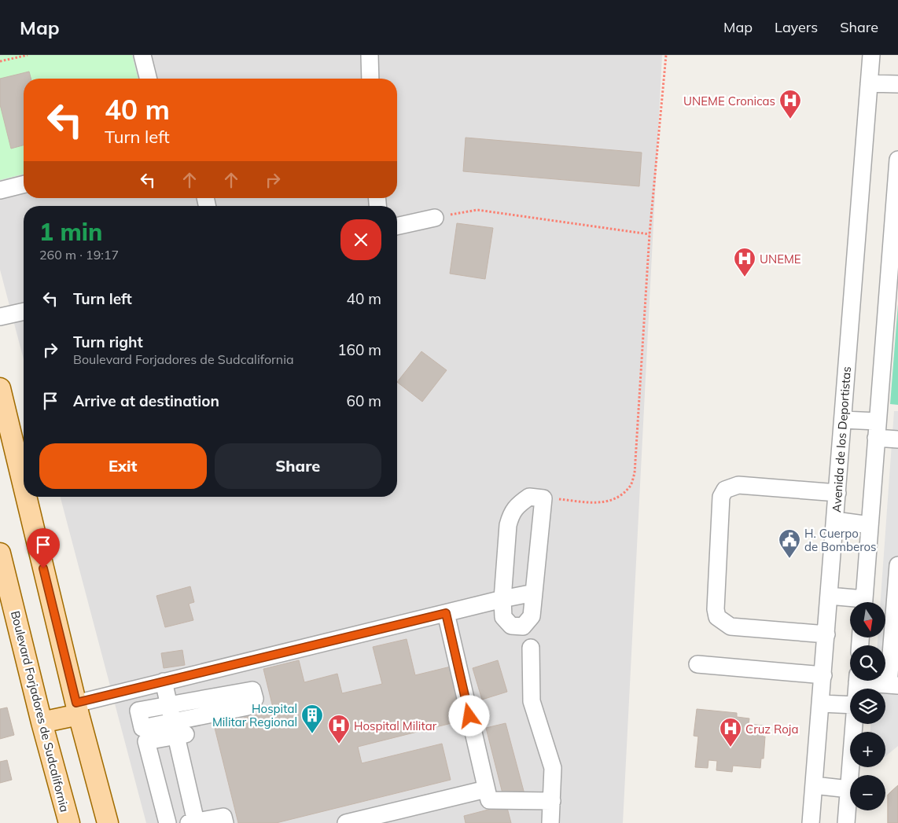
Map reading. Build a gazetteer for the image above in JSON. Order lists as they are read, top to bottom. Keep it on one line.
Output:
{"streets":{"main road":["Boulevard Forjadores de Sudcalifornia"],"street":["Avenida de los Deportistas"]},"places":{"hospital":["UNEME Cronicas","UNEME","Hospital Militar","Cruz Roja"],"public building":["H. Cuerpo de Bomberos"],"building":["Hospital Militar Regional"]},"north":"bottom","page":{"header":"Map","nav":["Map","Layers","Share"],"turn":["40 m","Turn left"],"heading":["1 min","260 m · 19:17"],"list":[{"name":"Turn left","value":"40 m"},{"name":"Turn right","note":"Boulevard Forjadores de Sudcalifornia","value":"160 m"},{"name":"Arrive at destination","value":"60 m"}],"buttons":["Exit","Share"],"map_buttons":["+","−"]}}
